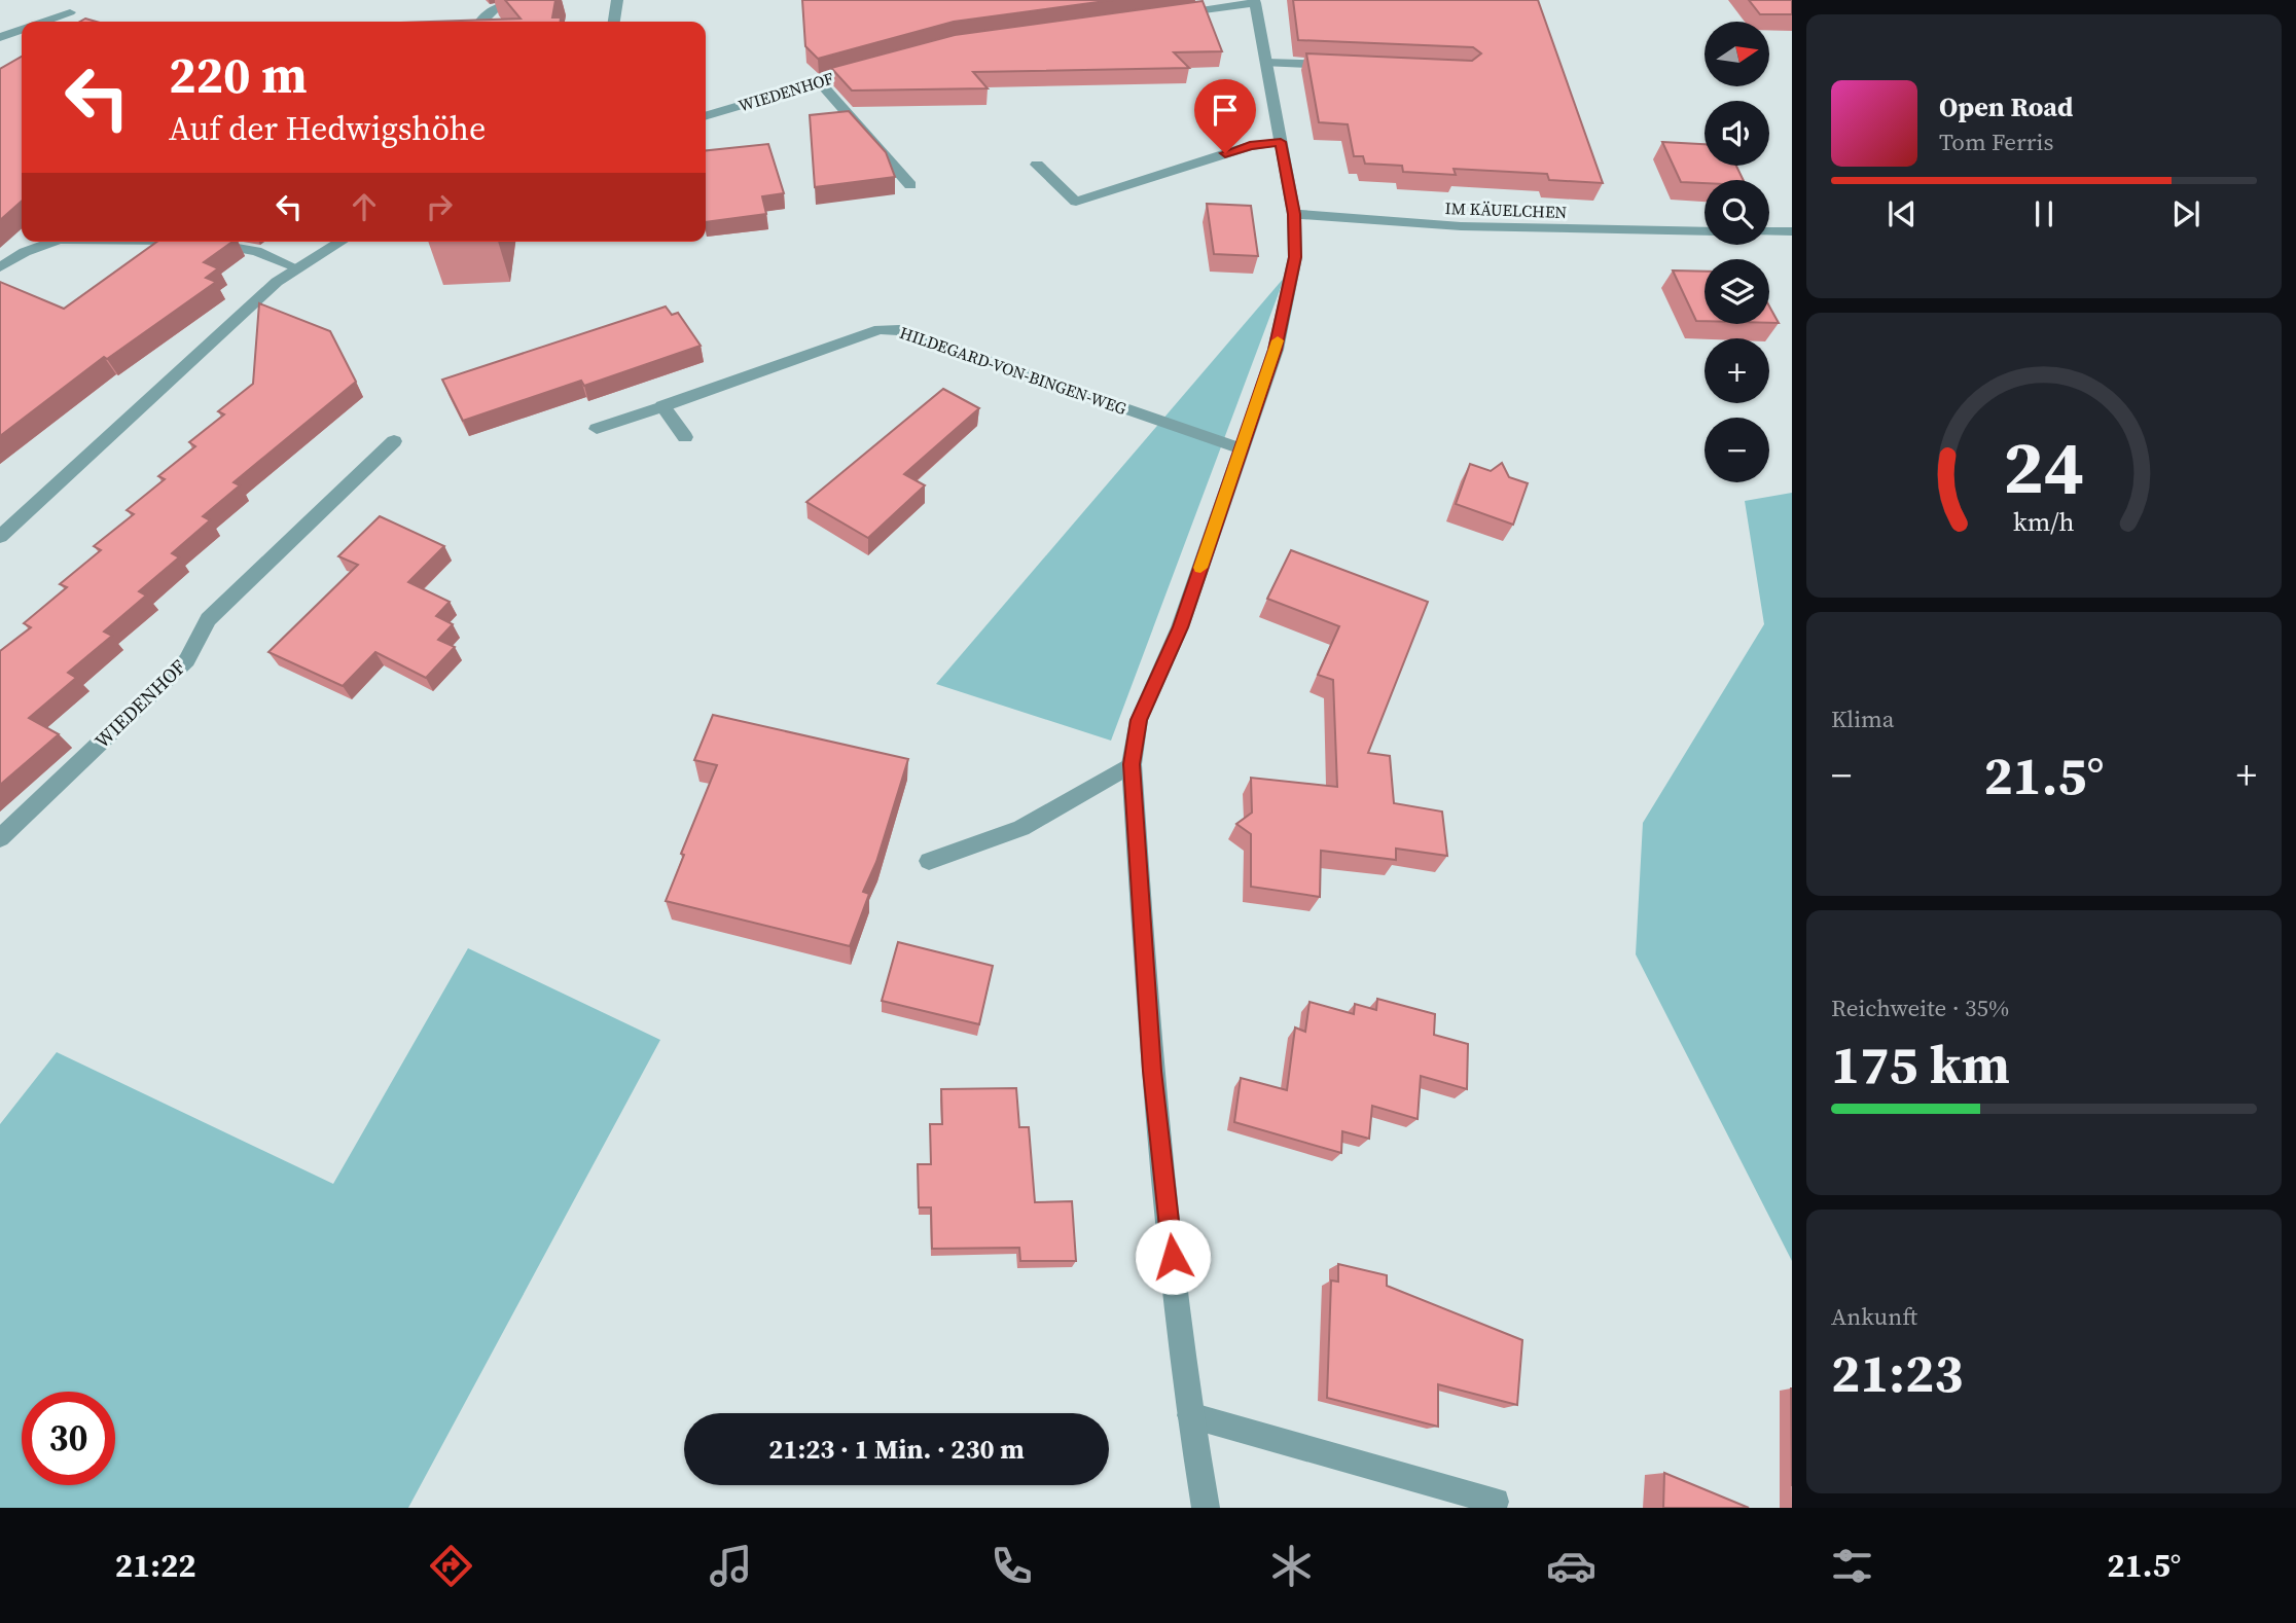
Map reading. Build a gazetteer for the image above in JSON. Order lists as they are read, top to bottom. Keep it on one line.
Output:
{"streets":{"street":["WIEDENHOF","IM KÄUELCHEN","HILDEGARD-VON-BINGEN-WEG"]},"north":"right","page":{"map_buttons":["+","−"],"turn":["220 m","Auf der Hedwigshöhe"],"song":["Open Road","Tom Ferris"],"tile":["Klima",["Reichweite · 35%","175 km"],["Ankunft","21:23"]],"heat":["−","21.5°","+"],"limit":"30","trip":"21:23 · 1 Min. · 230 m","tabs":["21:22","21.5°"],"gauge":["24","km/h"]}}
